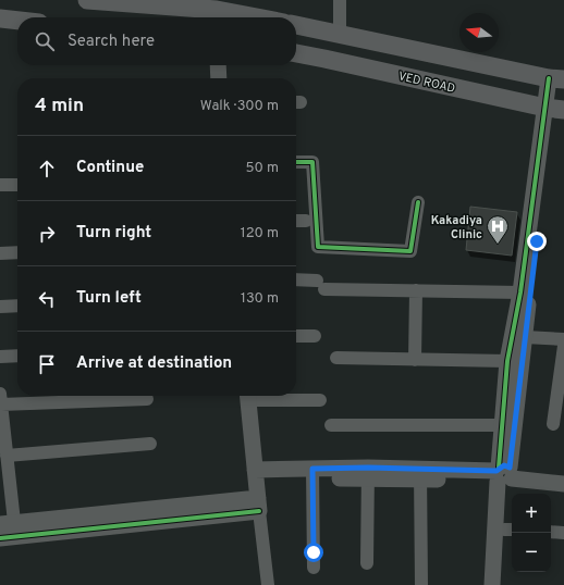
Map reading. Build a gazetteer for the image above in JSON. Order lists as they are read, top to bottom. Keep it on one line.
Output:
{"streets":{"main road":["VED ROAD"]},"places":{"hospital":["Kakadiya Clinic"]},"north":"left","page":{"search":"Search here","heading":["4 min","Walk · 300 m"],"list":[["Continue","50 m"],["Turn right","120 m"],["Turn left","130 m"],"Arrive at destination"],"map_buttons":["+","−"]}}
